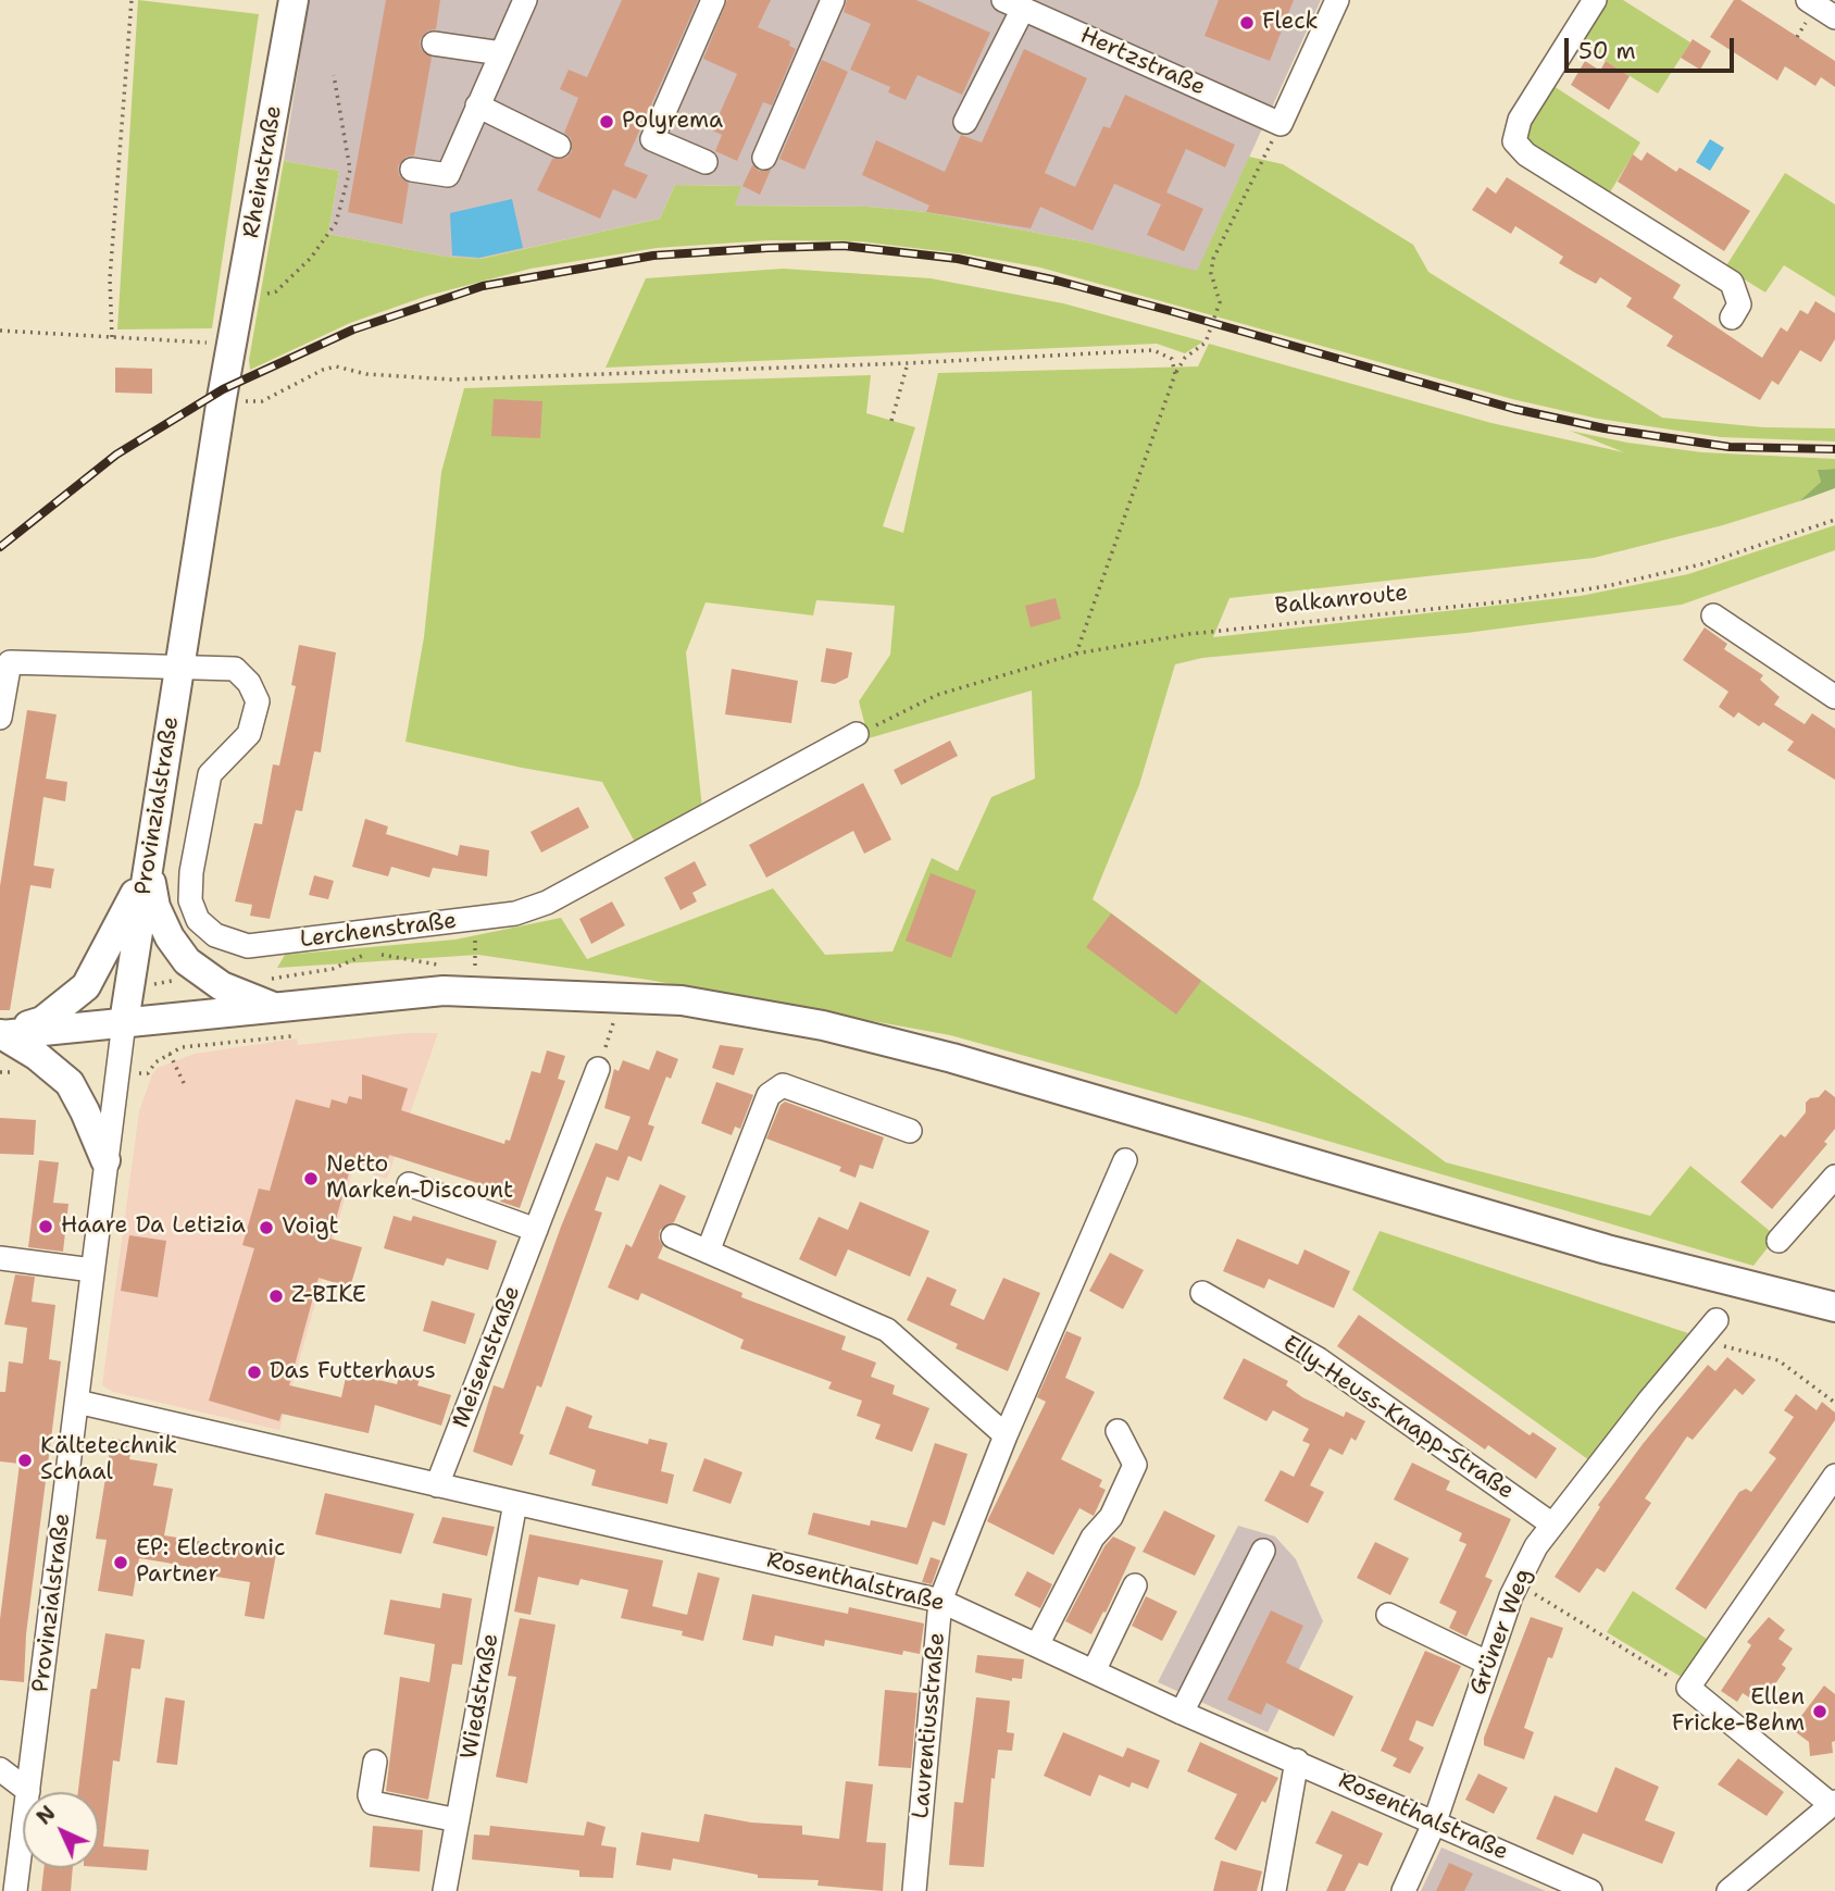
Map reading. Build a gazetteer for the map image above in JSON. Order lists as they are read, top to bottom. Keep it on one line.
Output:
{"streets":{"main road":["Rheinstraße","Provinzialstraße"],"street":["Hertzstraße","Lerchenstraße","Meisenstraße","Elly-Heuss-Knapp-Straße","Rosenthalstraße","Grüner Weg","Wiedstraße","Laurentiusstraße"],"path":["Balkanroute"]},"crossings":[["Rheinstraße","Provinzialstraße"],["Balkanroute","Lerchenstraße"],["Provinzialstraße","Lerchenstraße"],["Provinzialstraße","Rosenthalstraße"],["Meisenstraße","Rosenthalstraße"],["Elly-Heuss-Knapp-Straße","Grüner Weg"],["Rosenthalstraße","Grüner Weg"],["Rosenthalstraße","Wiedstraße"],["Rosenthalstraße","Laurentiusstraße"]],"places":["Fleck","Polyrema","Netto Marken-Discount","Haare Da Letizia","Voigt","Z-BIKE","Das Futterhaus","Kältetechnik Schaal","EP: Electronic Partner","Ellen Fricke-Behm"],"scale_bar":"50 m","north":"top left"}
